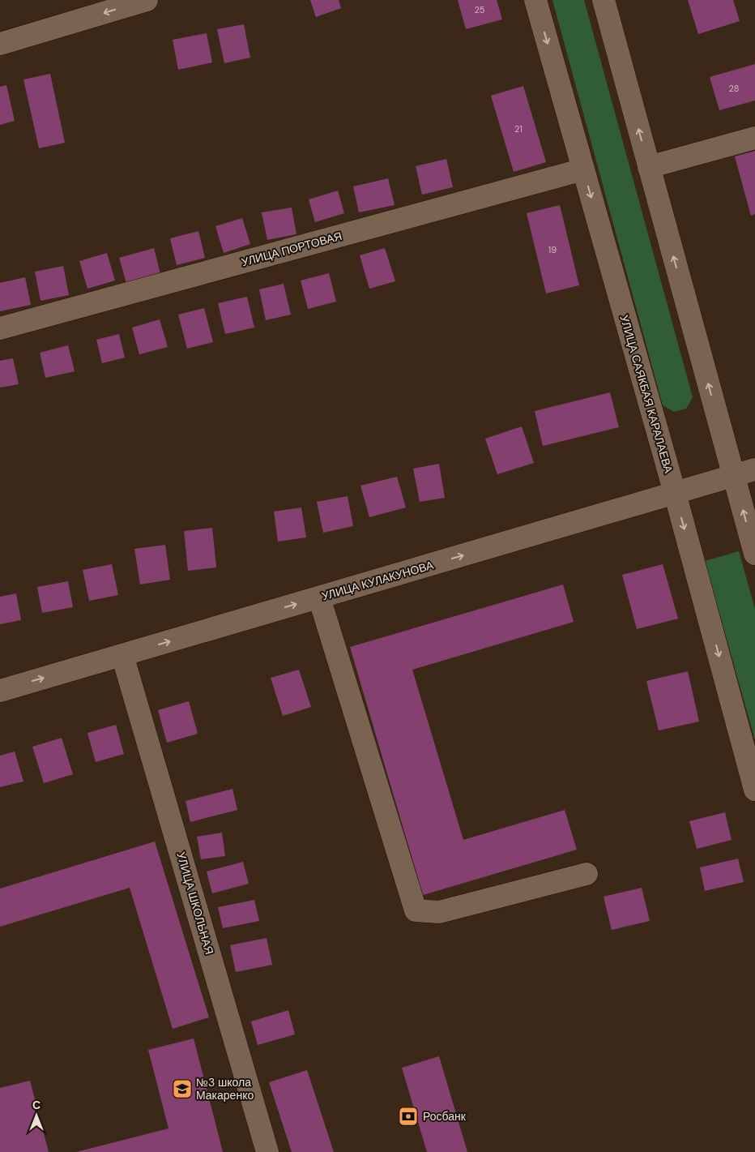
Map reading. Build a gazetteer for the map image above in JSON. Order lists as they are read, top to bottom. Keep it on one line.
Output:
{"streets":{"street":["УЛИЦА ПОРТОВАЯ","УЛИЦА САЯКБАЯ КАРАЛАЕВА","УЛИЦА КУЛАКУНОВА","УЛИЦА ШКОЛЬНАЯ"]},"crossings":[["УЛИЦА ПОРТОВАЯ","УЛИЦА САЯКБАЯ КАРАЛАЕВА"],["УЛИЦА САЯКБАЯ КАРАЛАЕВА","УЛИЦА КУЛАКУНОВА"],["УЛИЦА КУЛАКУНОВА","УЛИЦА ШКОЛЬНАЯ"]],"one_way":["УЛИЦА КУЛАКУНОВА"],"places":{"school or university":["№3 школа Макаренко"],"bank":["Росбанк"]},"house_numbers":["25","28","21","19"],"north":"top"}
